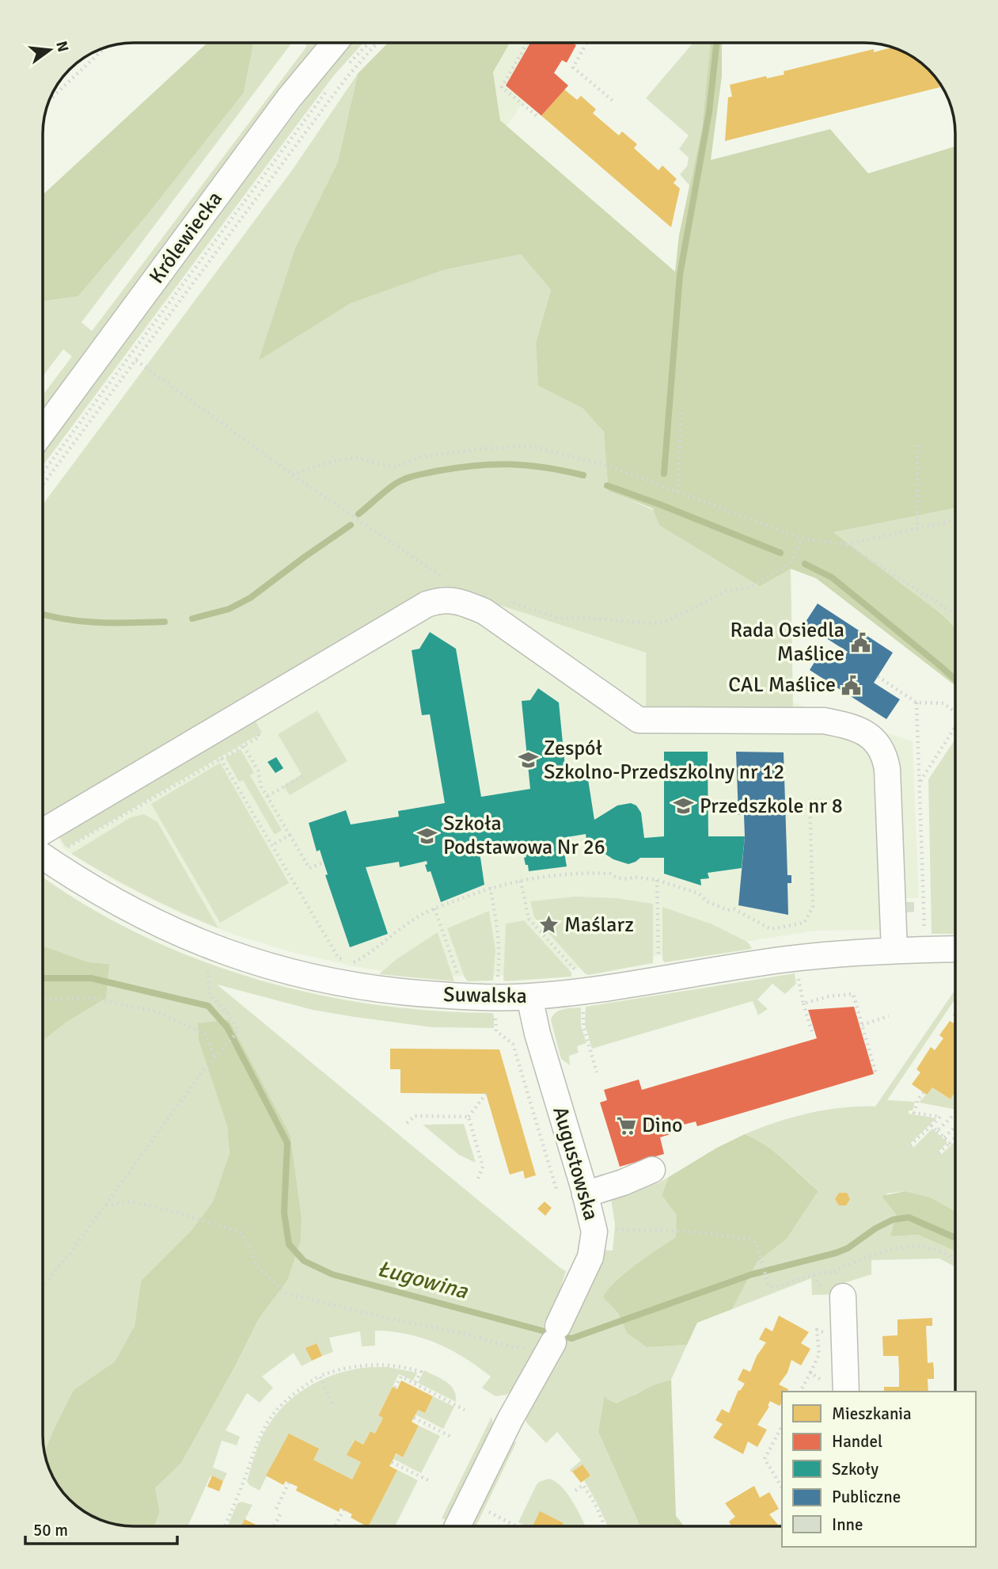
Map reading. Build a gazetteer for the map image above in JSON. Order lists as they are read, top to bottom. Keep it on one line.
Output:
{"streets":{"street":["Królewiecka","Suwalska","Augustowska"]},"crossings":[["Suwalska","Augustowska"]],"water":["Ługowina"],"places":{"public building":["Rada Osiedla Maślice","CAL Maślice"],"school or university":["Zespół Szkolno-Przedszkolny nr 12","Przedszkole nr 8","Szkoła Podstawowa Nr 26"],"place":["Maślarz"],"supermarket":["Dino"]},"legend":["Mieszkania","Handel","Szkoły","Publiczne","Inne"],"scale_bar":"50 m","north":"right"}
